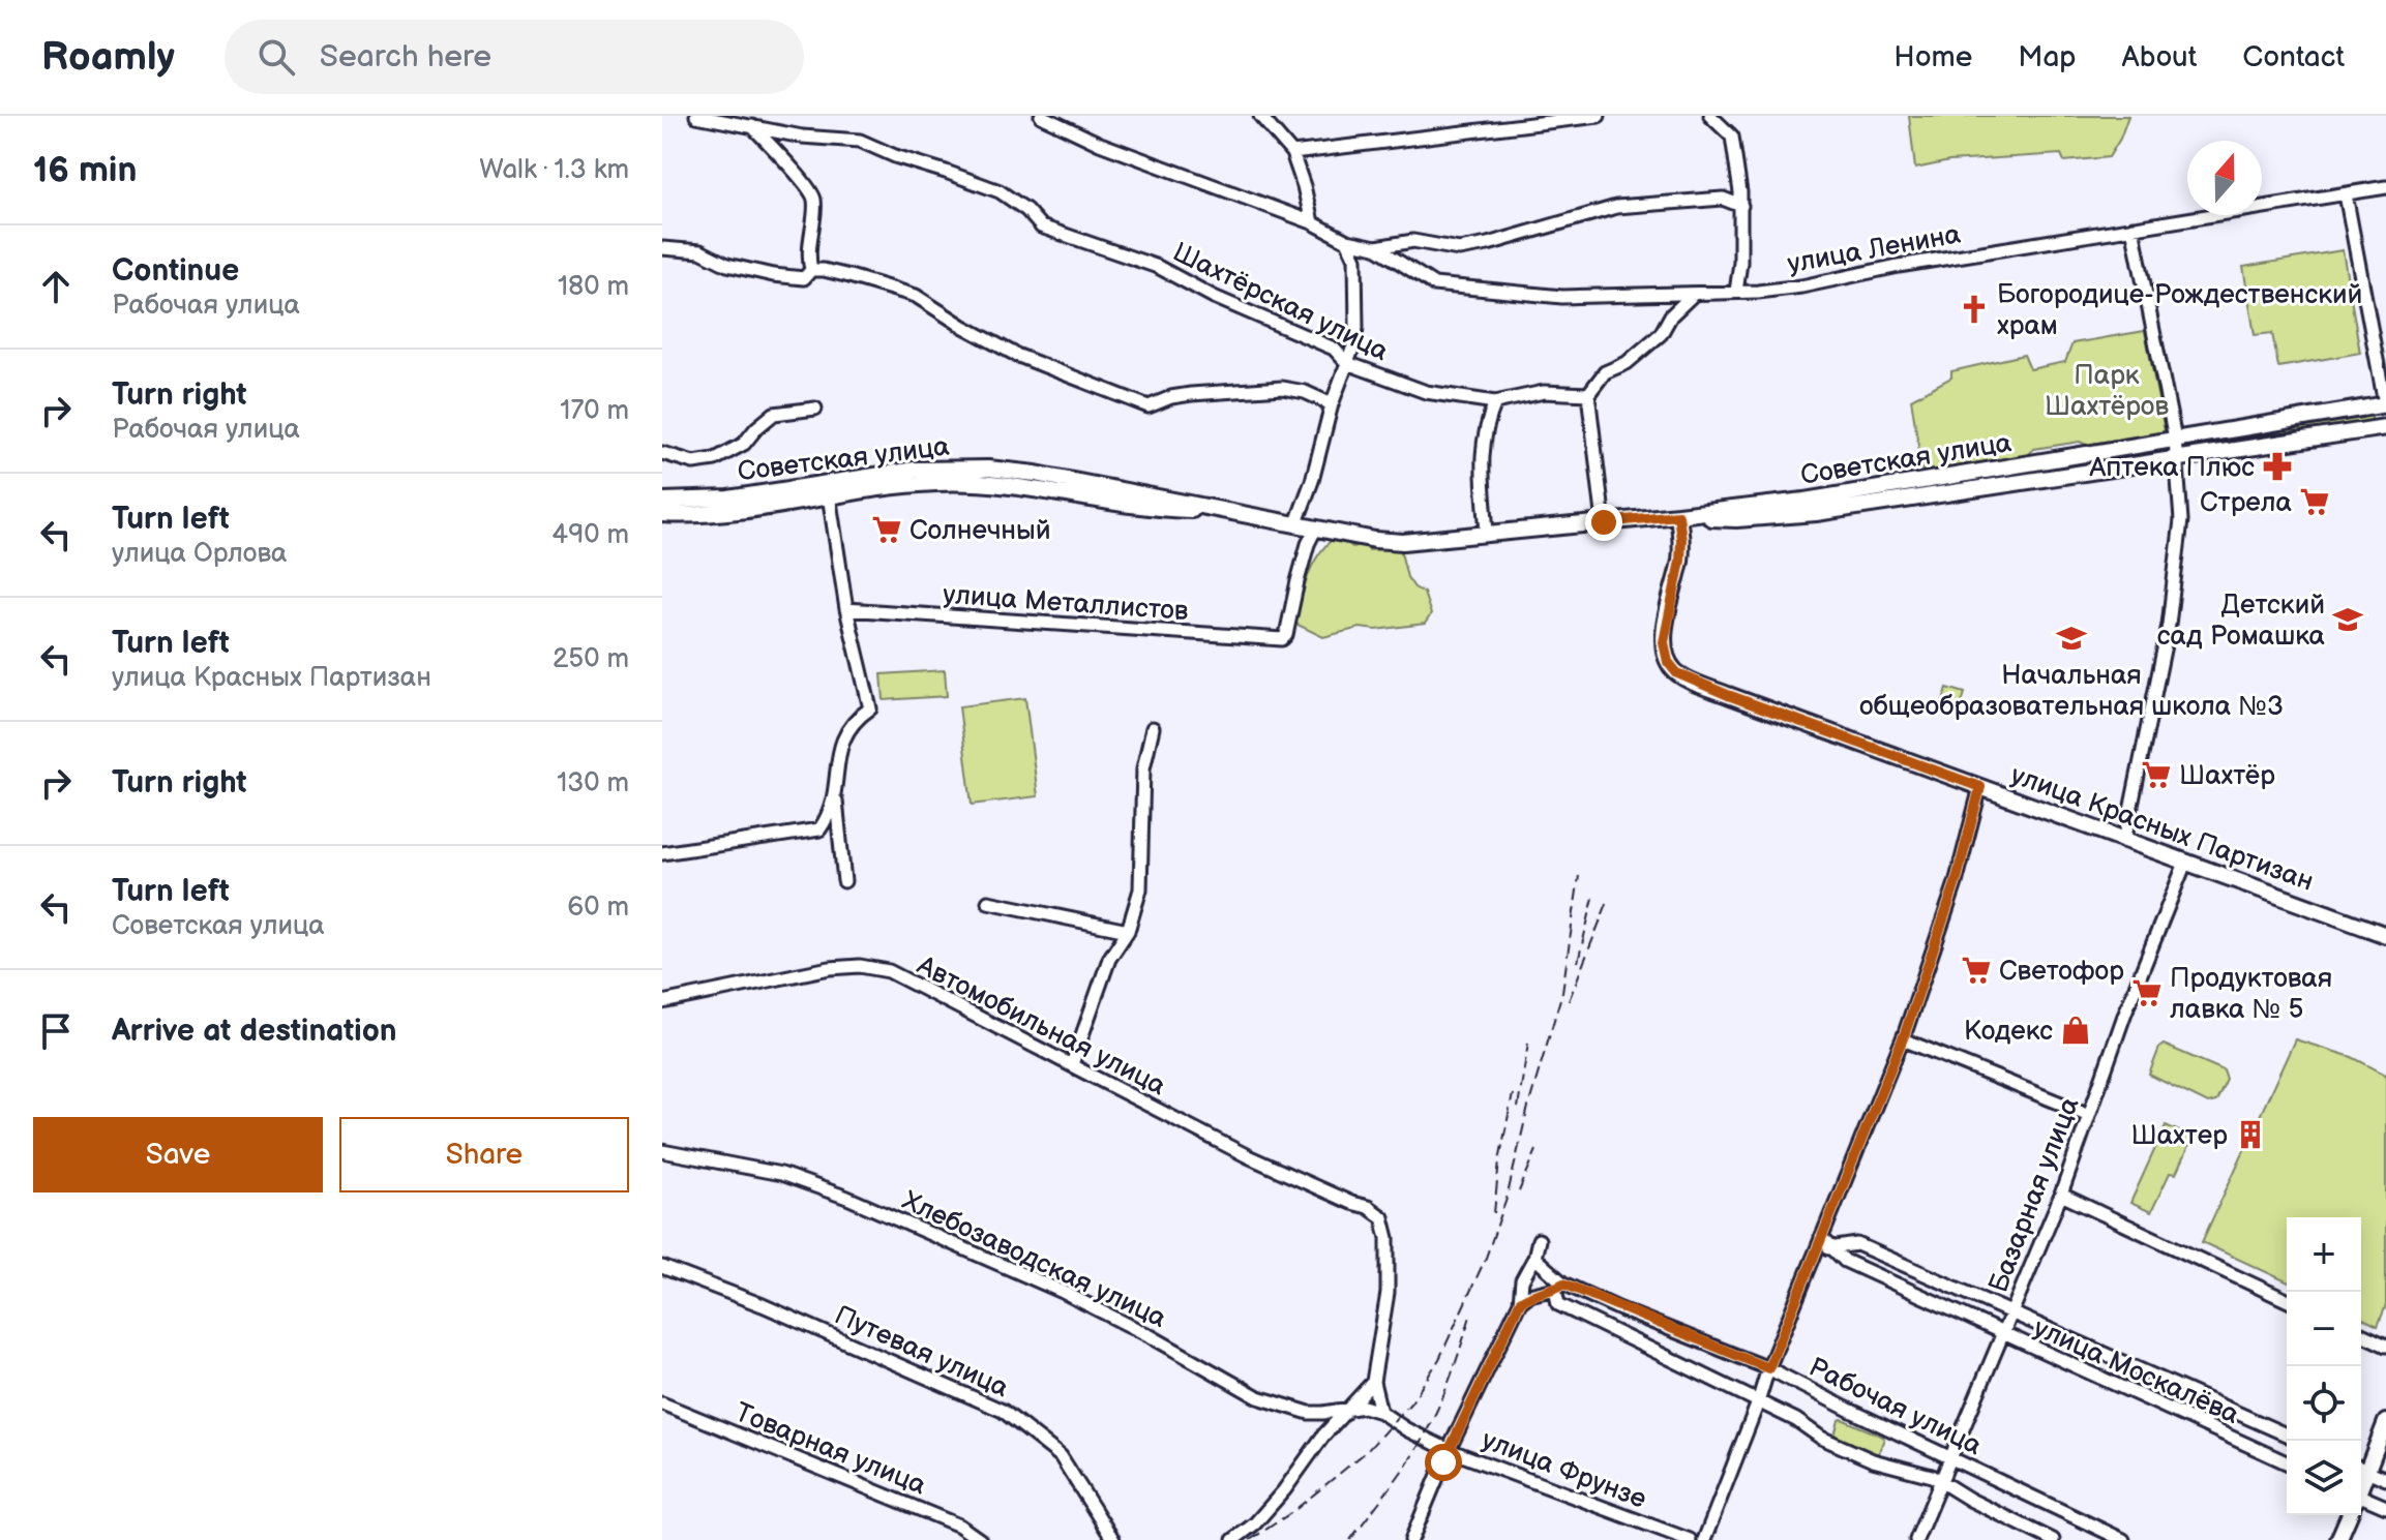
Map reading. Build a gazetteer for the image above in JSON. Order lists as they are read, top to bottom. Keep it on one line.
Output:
{"streets":{"main road":["Советская улица","улица Красных Партизан"],"street":["улица Ленина","Шахтёрская улица","улица Металлистов","Автомобильная улица","Базарная улица","Хлебозаводская улица","Путевая улица","улица Москалёва","Рабочая улица","Товарная улица","улица Фрунзе"]},"crossings":[["Советская улица","улица Металлистов"],["Советская улица","улица Красных Партизан"],["улица Красных Партизан","Базарная улица"],["Базарная улица","улица Москалёва"],["Базарная улица","Рабочая улица"],["Хлебозаводская улица","улица Фрунзе"]],"parks":["Парк Шахтёров"],"places":{"church":["Богородице-Рождественский храм"],"pharmacy":["Аптека Плюс"],"supermarket":["Стрела","Солнечный","Шахтёр","Светофор","Продуктовая лавка № 5"],"school or university":["Детский сад Ромашка","Начальная общеобразовательная школа №3"],"shop":["Кодекс"],"building":["Шахтер"]},"north":"top","page":{"header":"Roamly","search":"Search here","nav":["Home","Map","About","Contact"],"heading":["16 min","Walk · 1.3 km"],"list":[["Continue","Рабочая улица","180 m"],["Turn right","Рабочая улица","170 m"],["Turn left","улица Орлова","490 m"],["Turn left","улица Красных Партизан","250 m"],["Turn right","130 m"],["Turn left","Советская улица","60 m"],"Arrive at destination"],"buttons":["Save","Share"],"map_buttons":["+","−"]}}
